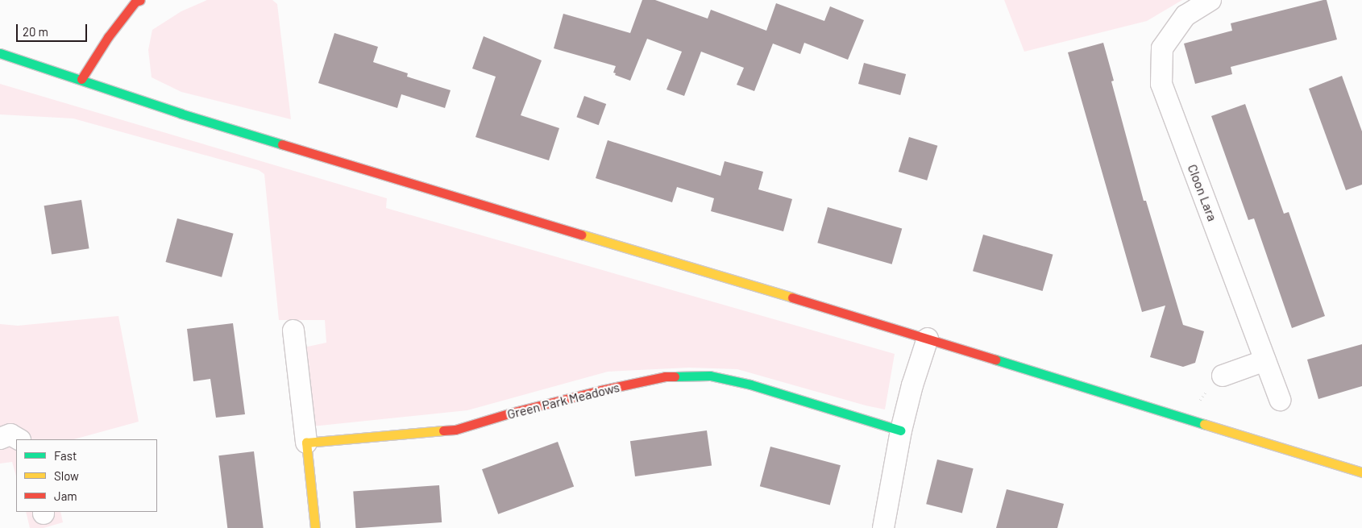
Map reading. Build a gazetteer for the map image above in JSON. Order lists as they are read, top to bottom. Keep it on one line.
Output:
{"streets":{"main road":["Green Park Meadows"],"street":["Cloon Lara"]},"legend":["Fast","Slow","Jam"],"scale_bar":"20 m"}
